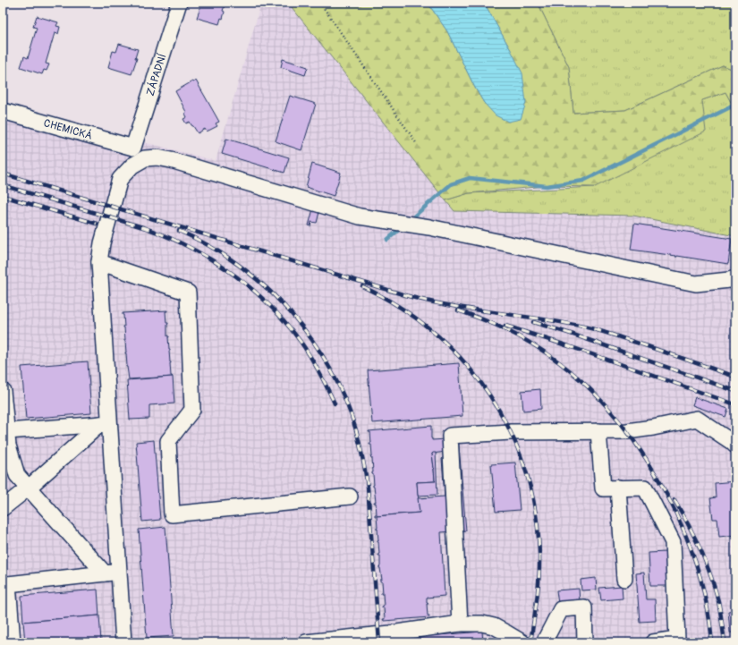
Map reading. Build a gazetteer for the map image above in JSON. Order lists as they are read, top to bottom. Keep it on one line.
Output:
{"streets":{"street":["ZÁPADNÍ","CHEMICKÁ"]},"crossings":[["ZÁPADNÍ","CHEMICKÁ"]]}
